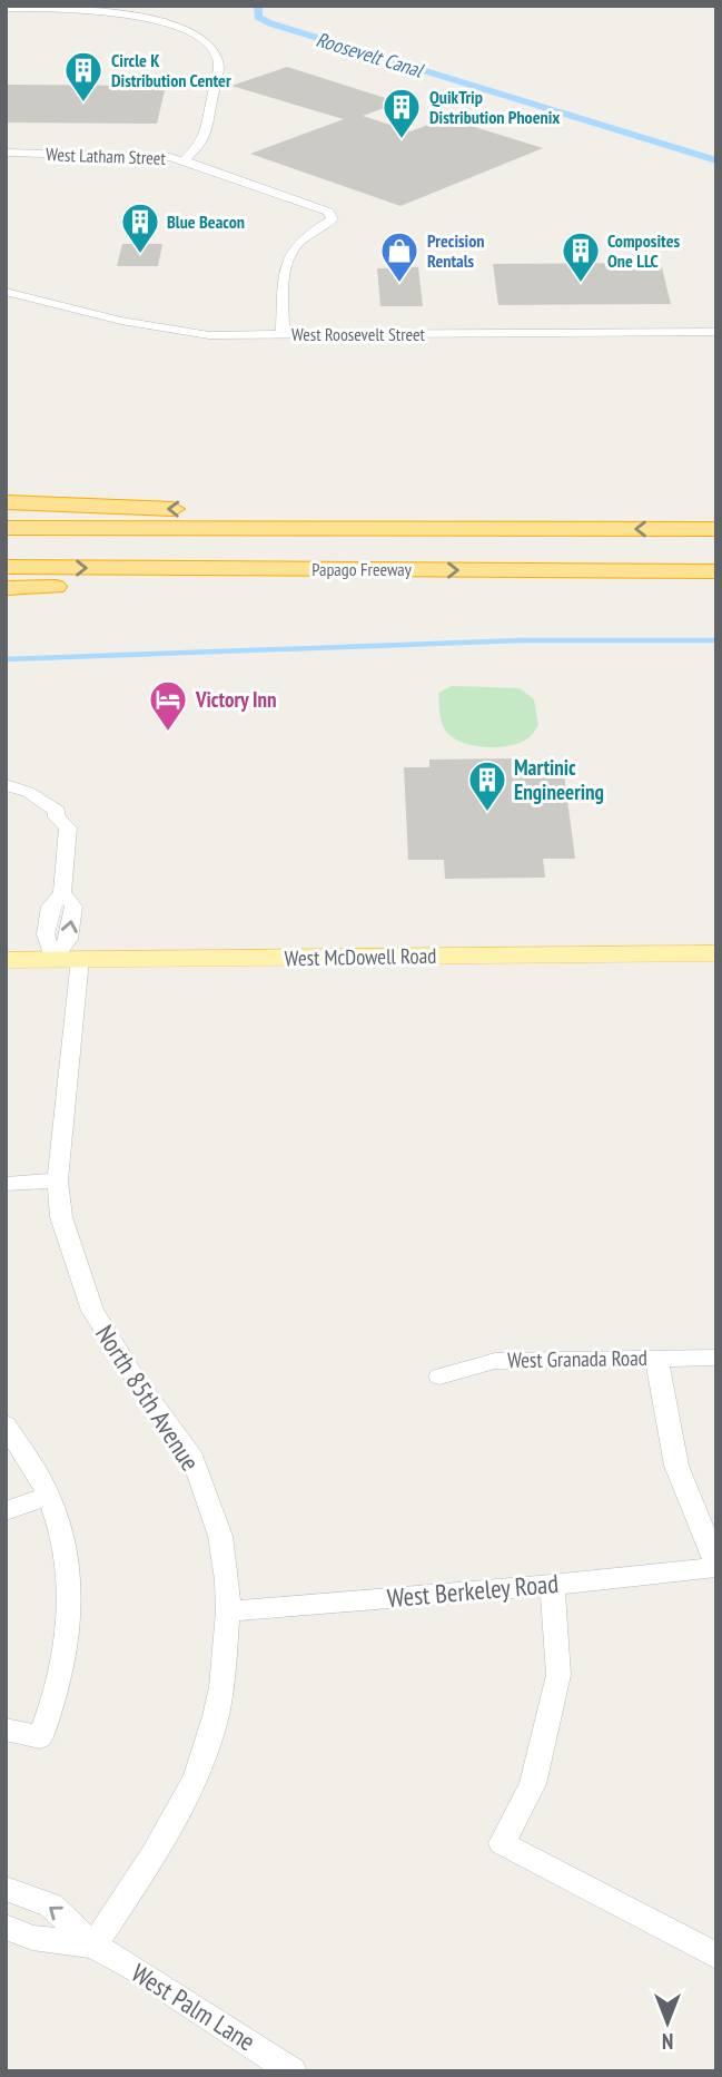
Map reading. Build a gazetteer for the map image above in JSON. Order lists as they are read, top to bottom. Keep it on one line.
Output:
{"streets":{"highway":["Papago Freeway"],"main road":["West McDowell Road"],"street":["West Latham Street","West Roosevelt Street","West Granada Road","North 85th Avenue","West Berkeley Road","West Palm Lane"]},"crossings":[["West Latham Street","West Roosevelt Street"],["West McDowell Road","North 85th Avenue"],["North 85th Avenue","West Berkeley Road"],["North 85th Avenue","West Palm Lane"]],"water":["Roosevelt Canal"],"places":{"building":["Circle K Distribution Center","QuikTrip Distribution Phoenix","Blue Beacon","Composites One LLC","Martinic Engineering"],"shop":["Precision Rentals"],"hotel":["Victory Inn"]},"north":"bottom"}
